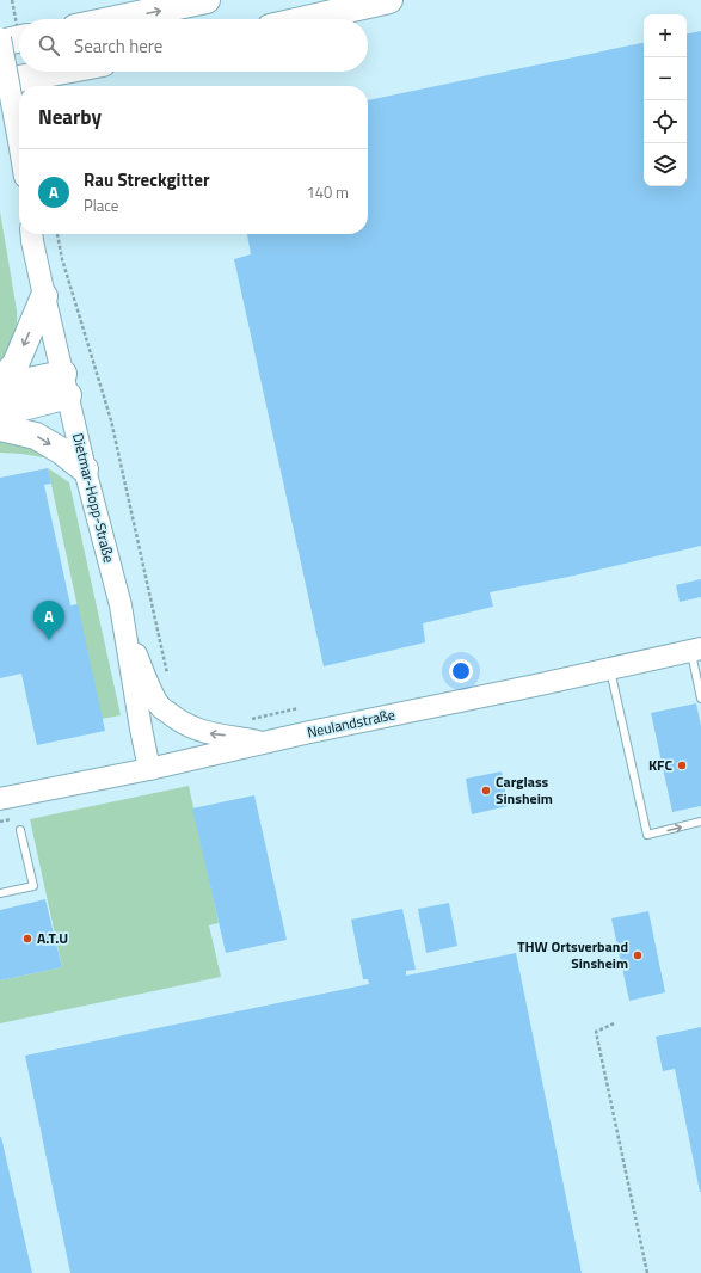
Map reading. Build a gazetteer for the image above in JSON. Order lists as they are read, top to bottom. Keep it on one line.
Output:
{"streets":{"street":["Dietmar-Hopp-Straße","Neulandstraße"]},"crossings":[["Dietmar-Hopp-Straße","Neulandstraße"]],"places":["KFC","Carglass Sinsheim","A.T.U","THW Ortsverband Sinsheim"],"page":{"map_buttons":["+","−"],"search":"Search here","heading":"Nearby","list":[{"mark":"A","name":"Rau Streckgitter","note":"Place","value":"140 m"}],"pins":"A"}}
